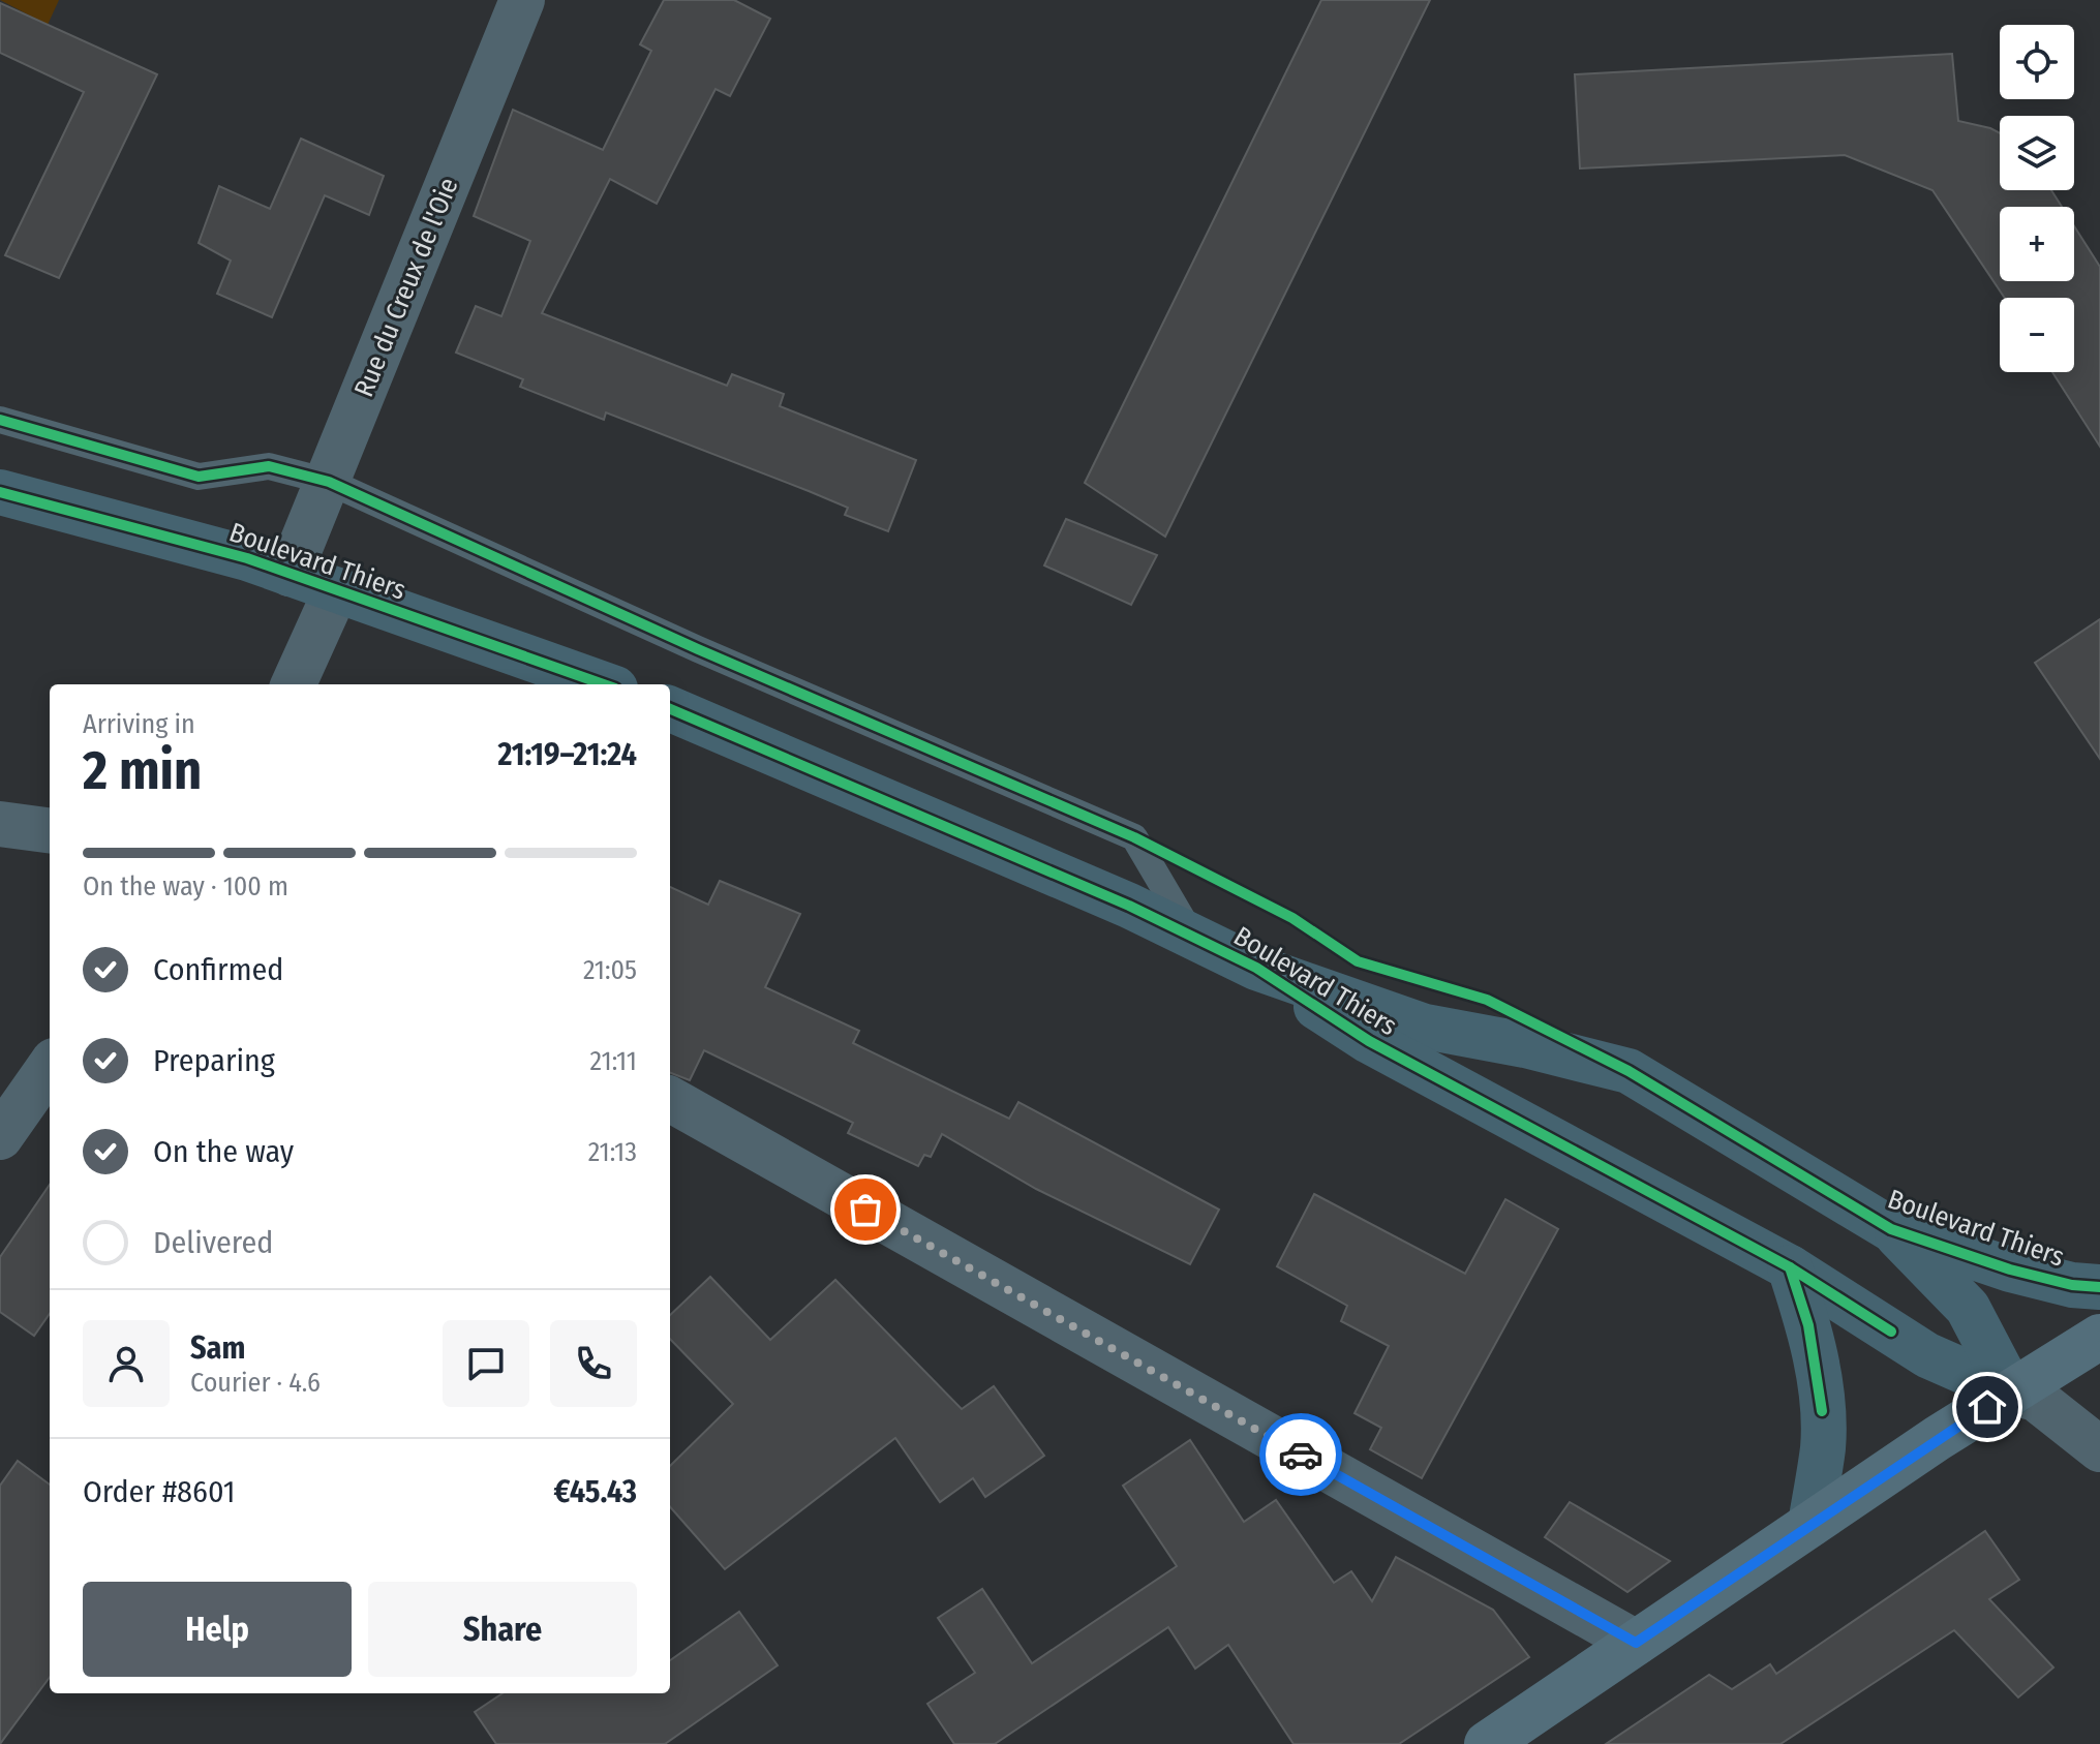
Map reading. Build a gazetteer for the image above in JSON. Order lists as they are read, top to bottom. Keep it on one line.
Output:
{"streets":{"main road":["Boulevard Thiers"],"street":["Rue du Creux de l'Oie"]},"crossings":[["Rue du Creux de l'Oie","Boulevard Thiers"]],"page":{"map_buttons":["+","−"],"heading":["2 min","Arriving in","21:19–21:24"],"panel":["Sam","Courier · 4.6","Order #8601","€45.43"],"bar":"On the way · 100 m","list":[["Confirmed","21:05"],["Preparing","21:11"],["On the way","21:13"],"Delivered"],"buttons":["Help","Share"]}}
